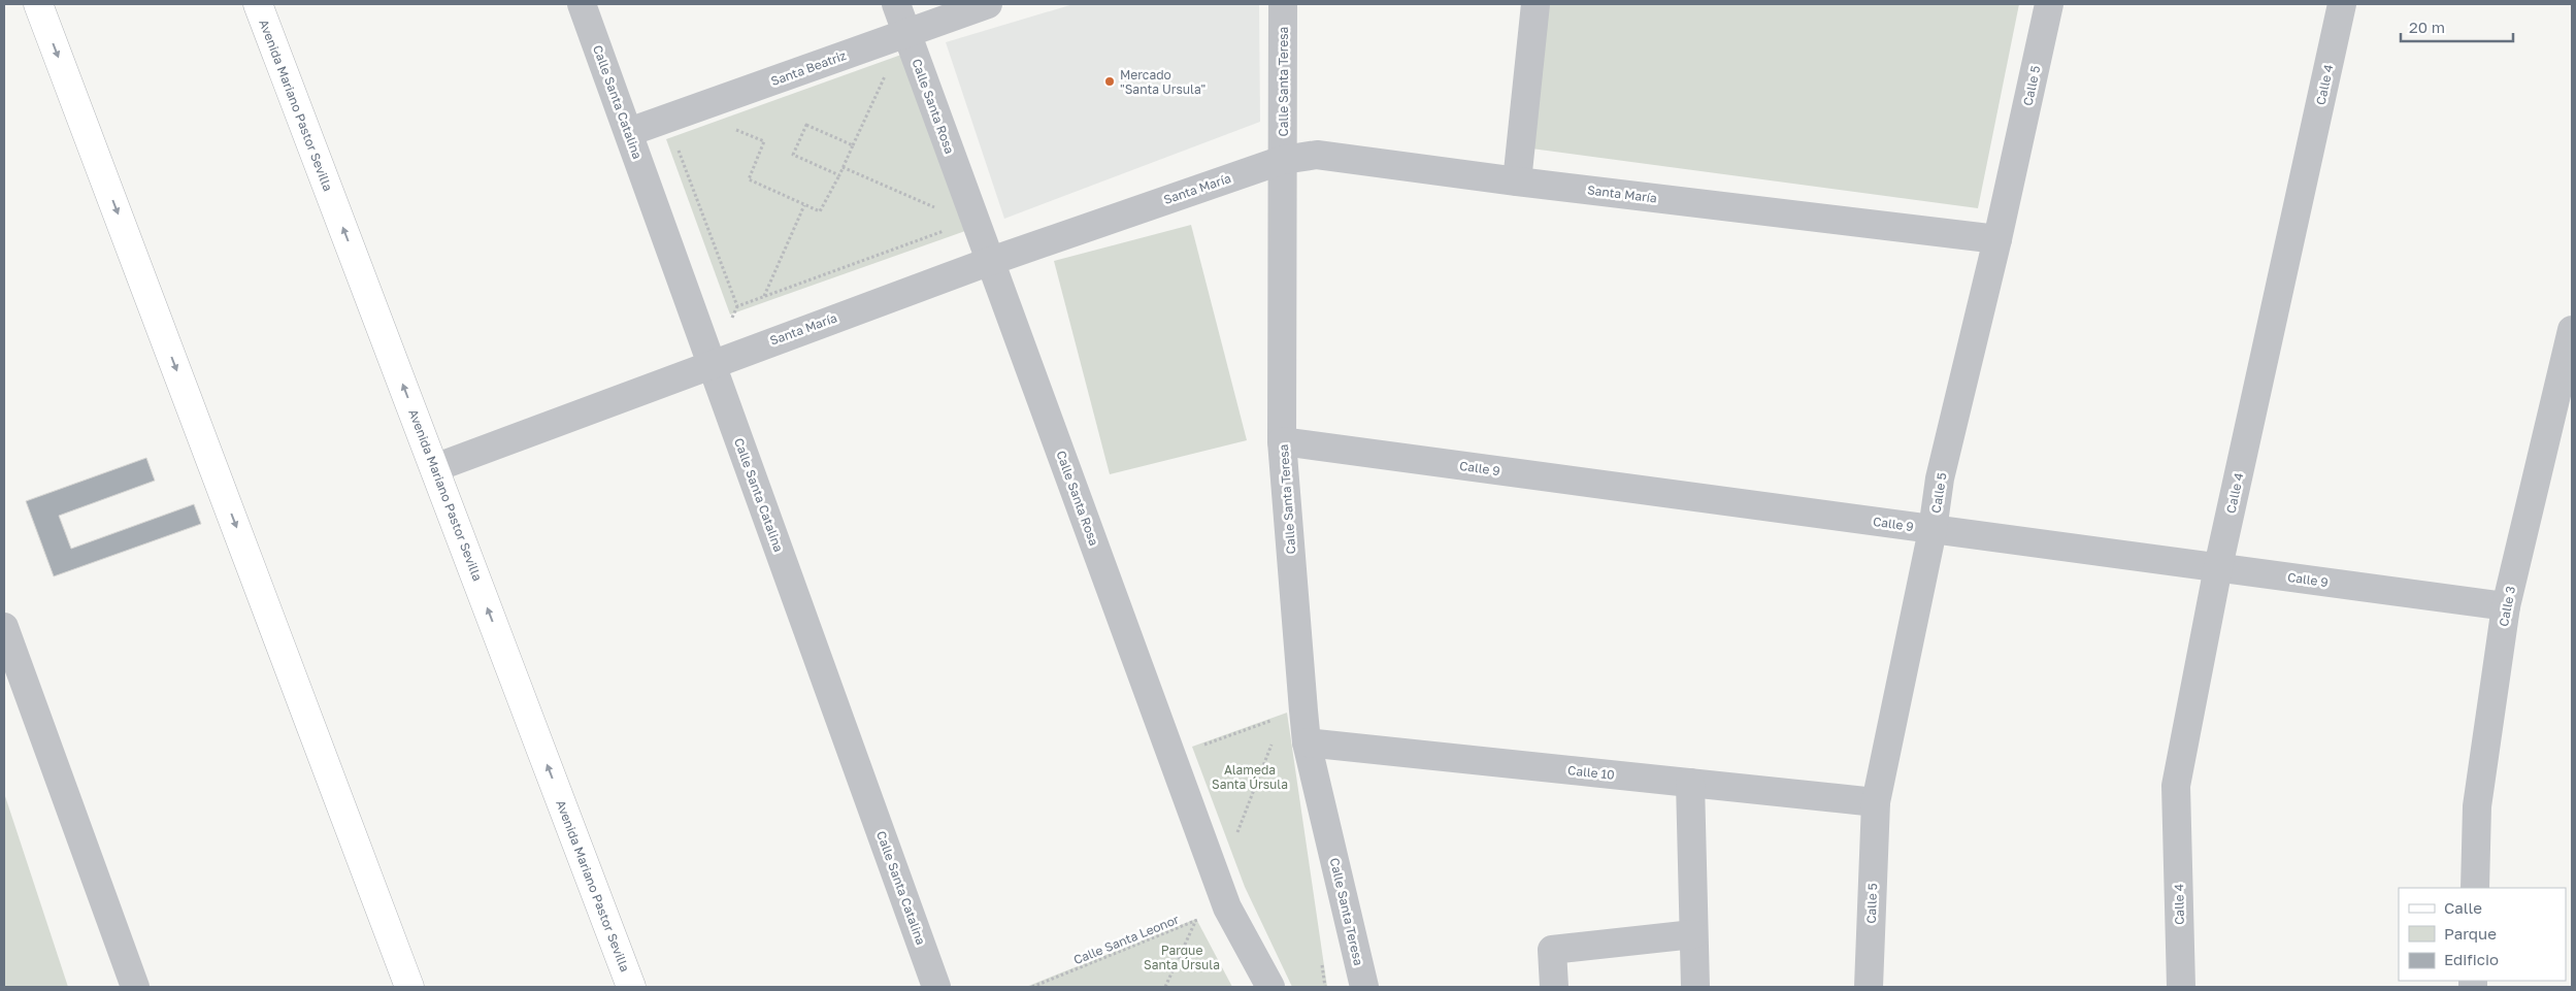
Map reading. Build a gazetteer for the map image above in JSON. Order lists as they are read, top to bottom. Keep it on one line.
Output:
{"streets":{"main road":["Avenida Mariano Pastor Sevilla"],"street":["Santa Beatriz","Calle Santa Teresa","Calle 4","Calle 5","Calle Santa Catalina","Calle Santa Rosa","Santa María","Calle 9","Calle 3","Calle 10"],"path":["Calle Santa Leonor"]},"crossings":[["Santa Beatriz","Calle Santa Catalina"],["Santa Beatriz","Calle Santa Rosa"],["Calle Santa Teresa","Santa María"],["Calle Santa Teresa","Calle 9"],["Calle Santa Teresa","Calle 10"],["Calle 4","Calle 9"],["Calle 5","Santa María"],["Calle 5","Calle 9"],["Calle 5","Calle 10"],["Calle Santa Catalina","Santa María"],["Avenida Mariano Pastor Sevilla","Santa María"],["Calle Santa Rosa","Santa María"],["Calle Santa Rosa","Calle Santa Leonor"],["Calle 9","Calle 3"]],"parks":["Alameda Santa Úrsula","Parque Santa Úrsula"],"places":["Mercado \"Santa Ursula\""],"legend":["Calle","Parque","Edificio"],"scale_bar":"20 m"}
